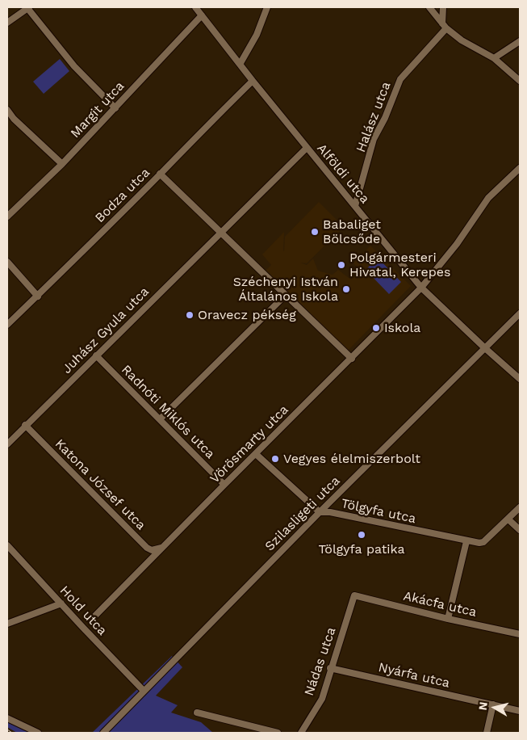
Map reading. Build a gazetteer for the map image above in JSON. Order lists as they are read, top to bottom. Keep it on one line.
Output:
{"streets":{"street":["Margit utca","Halász utca","Alföldi utca","Bodza utca","Juhász Gyula utca","Radnóti Miklós utca","Vörösmarty utca","Katona József utca","Tölgyfa utca","Szilasligeti utca","Akácfa utca","Hold utca","Nádas utca","Nyárfa utca"]},"crossings":[["Margit utca","Alföldi utca"],["Halász utca","Alföldi utca"],["Alföldi utca","Bodza utca"],["Alföldi utca","Juhász Gyula utca"],["Alföldi utca","Vörösmarty utca"],["Alföldi utca","Szilasligeti utca"],["Juhász Gyula utca","Radnóti Miklós utca"],["Juhász Gyula utca","Katona József utca"],["Radnóti Miklós utca","Vörösmarty utca"],["Vörösmarty utca","Katona József utca"],["Tölgyfa utca","Szilasligeti utca"],["Szilasligeti utca","Hold utca"],["Akácfa utca","Nádas utca"],["Nádas utca","Nyárfa utca"]],"places":["Babaliget Bölcsőde","Polgármesteri Hivatal, Kerepes","Széchenyi István Általános Iskola","Oravecz pékség","Iskola","Vegyes élelmiszerbolt","Tölgyfa patika"],"north":"left"}
